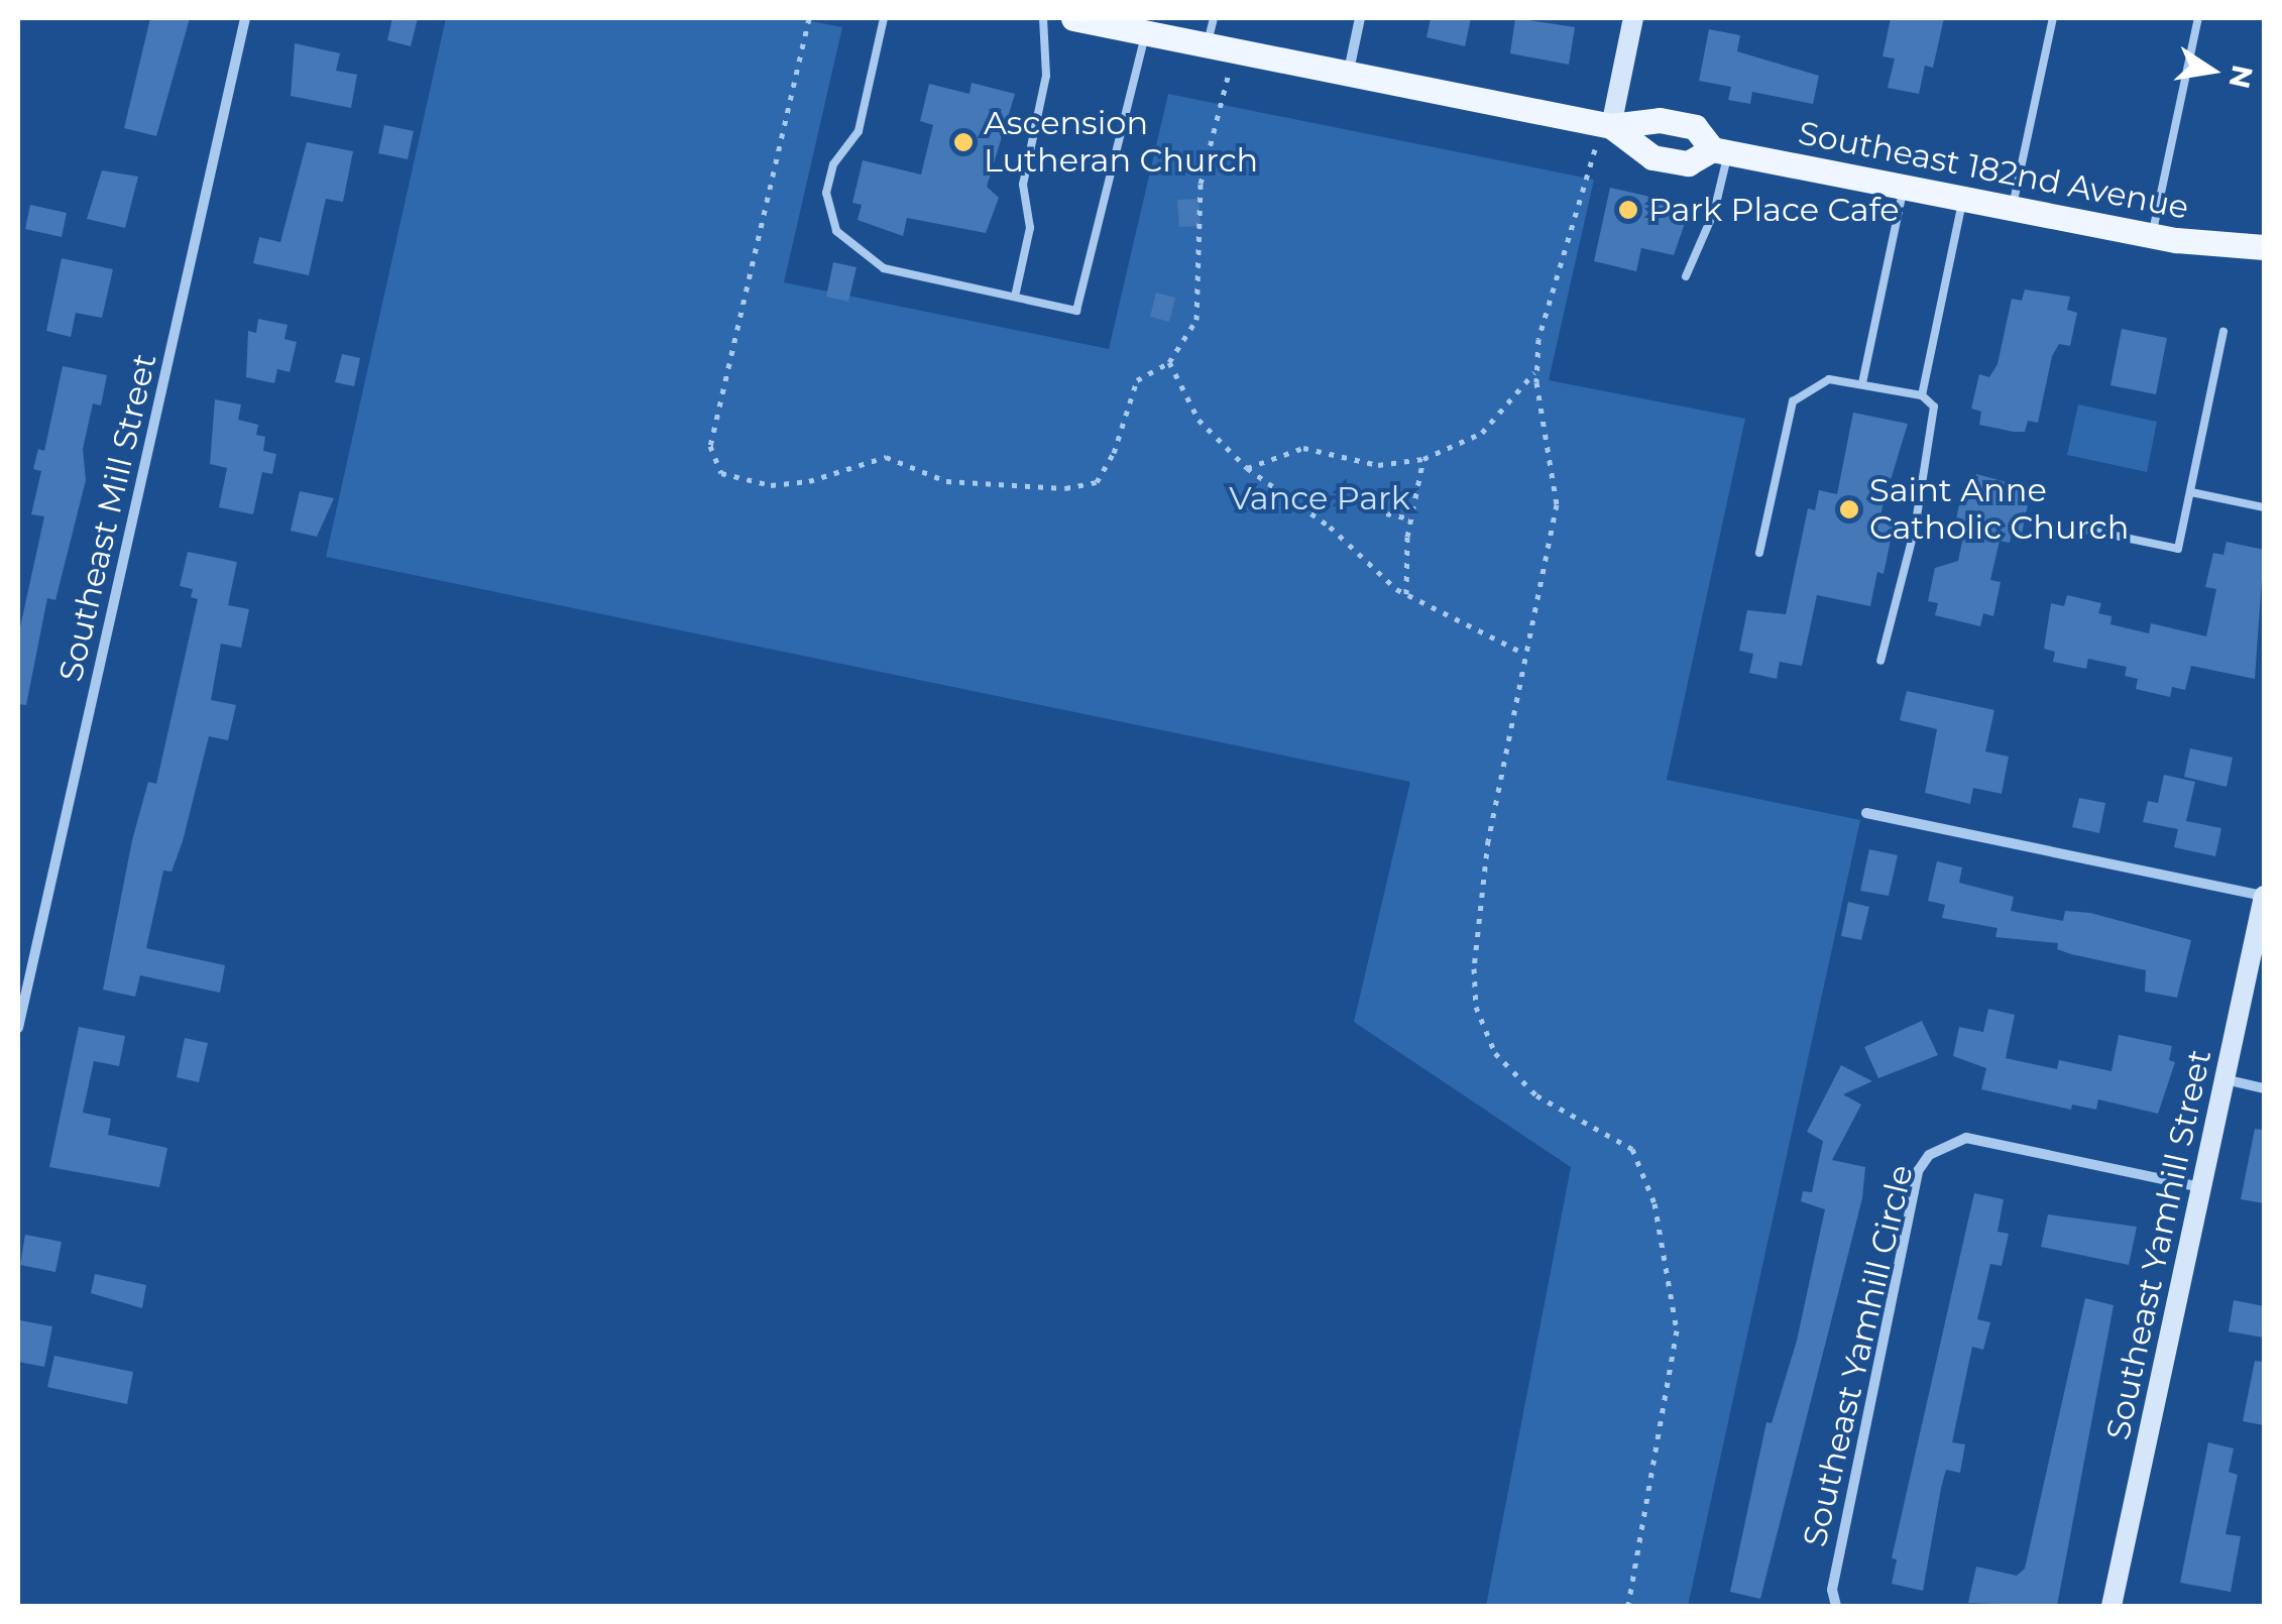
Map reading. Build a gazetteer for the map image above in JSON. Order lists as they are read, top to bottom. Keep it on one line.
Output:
{"streets":{"main road":["Southeast 182nd Avenue"],"street":["Southeast Mill Street","Southeast Yamhill Street","Southeast Yamhill Circle"]},"crossings":[["Southeast Yamhill Street","Southeast Yamhill Circle"]],"parks":["Vance Park"],"places":["Ascension Lutheran Church","Park Place Cafe","Saint Anne Catholic Church"],"north":"right"}
